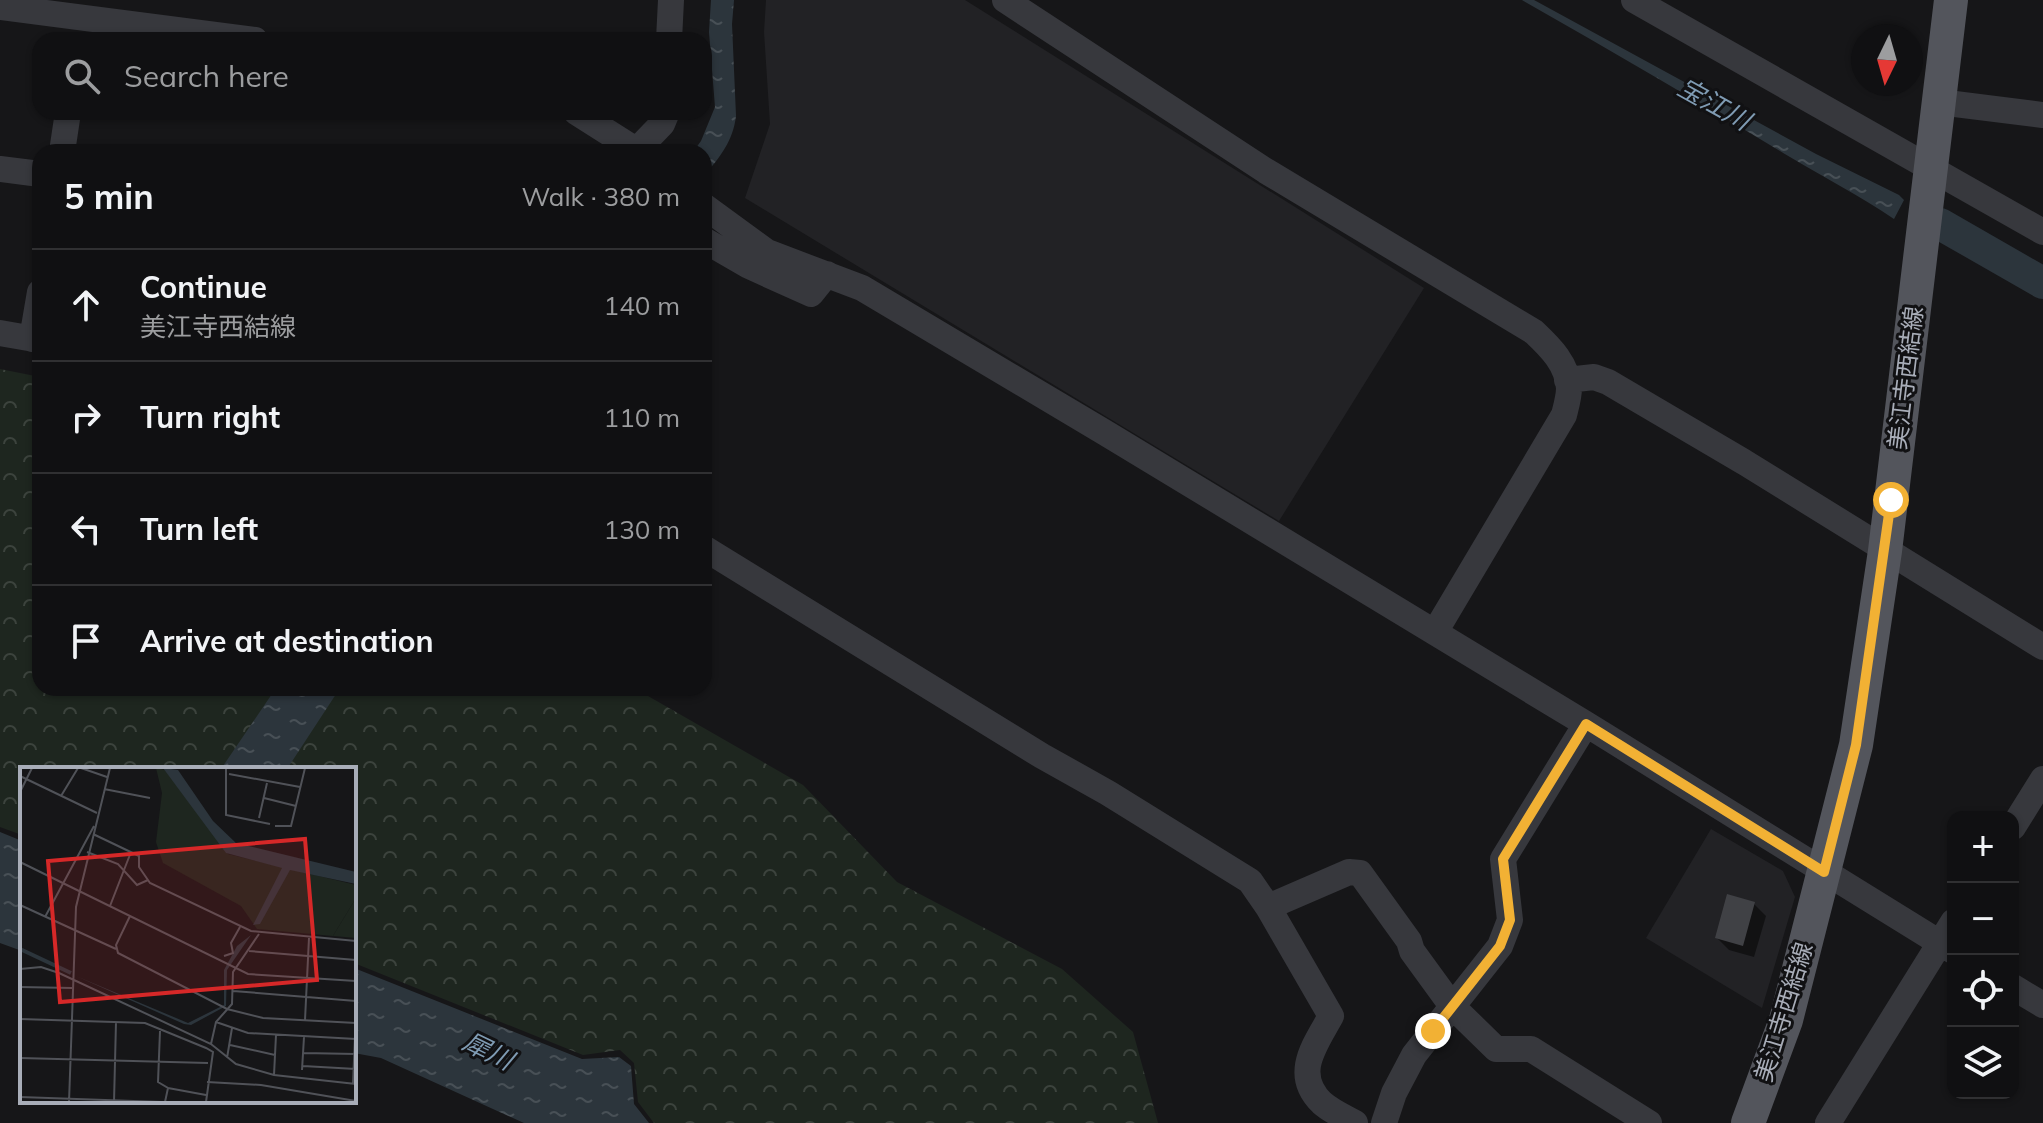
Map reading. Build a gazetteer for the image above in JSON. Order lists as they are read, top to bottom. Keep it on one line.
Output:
{"streets":{"main road":["美江寺西結線"]},"water":["宝江川","犀川"],"north":"bottom","page":{"search":"Search here","heading":["5 min","Walk · 380 m"],"list":[["Continue","美江寺西結線","140 m"],["Turn right","110 m"],["Turn left","130 m"],"Arrive at destination"],"map_buttons":["+","−"]}}
